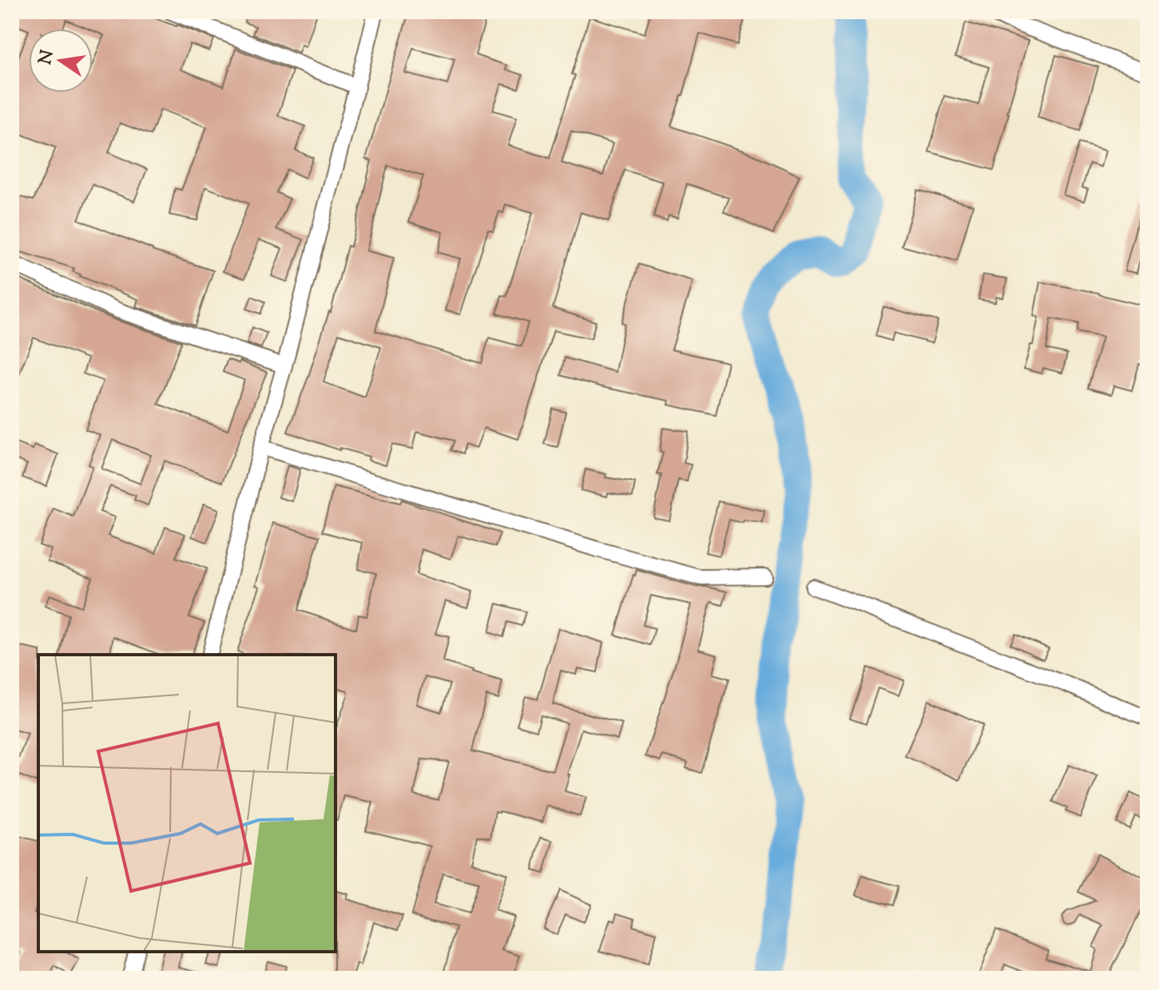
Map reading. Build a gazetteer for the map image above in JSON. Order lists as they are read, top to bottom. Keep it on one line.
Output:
{"north":"left"}
